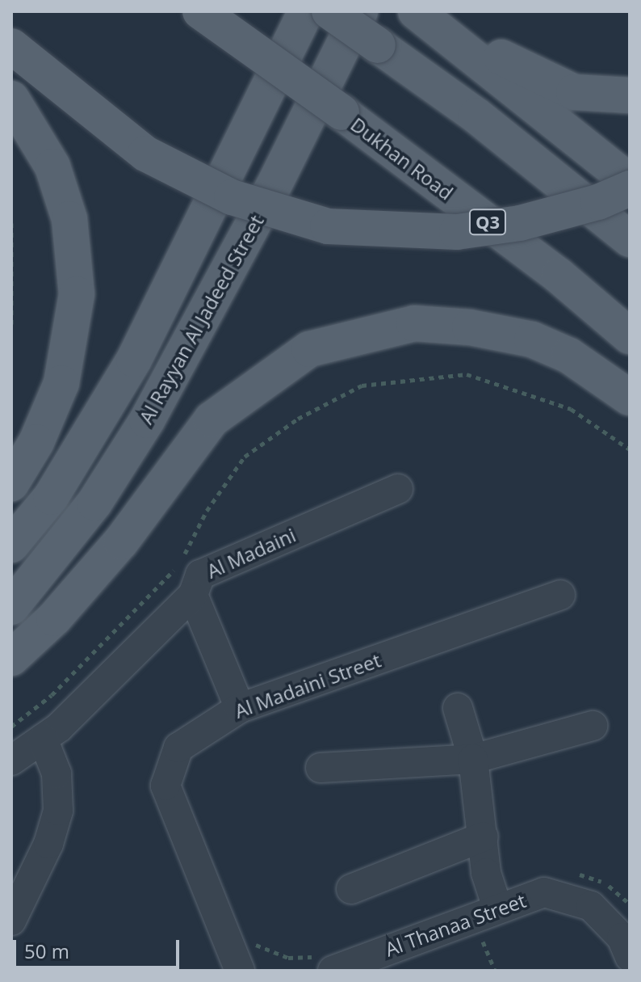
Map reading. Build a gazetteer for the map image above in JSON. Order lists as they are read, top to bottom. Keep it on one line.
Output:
{"streets":{"main road":["Dukhan Road","Q3","Al Rayyan Al Jadeed Street"],"street":["Al Madaini","Al Madaini Street","Al Thanaa Street"]},"crossings":[["Al Madaini","Al Madaini Street"]],"scale_bar":"50 m"}
